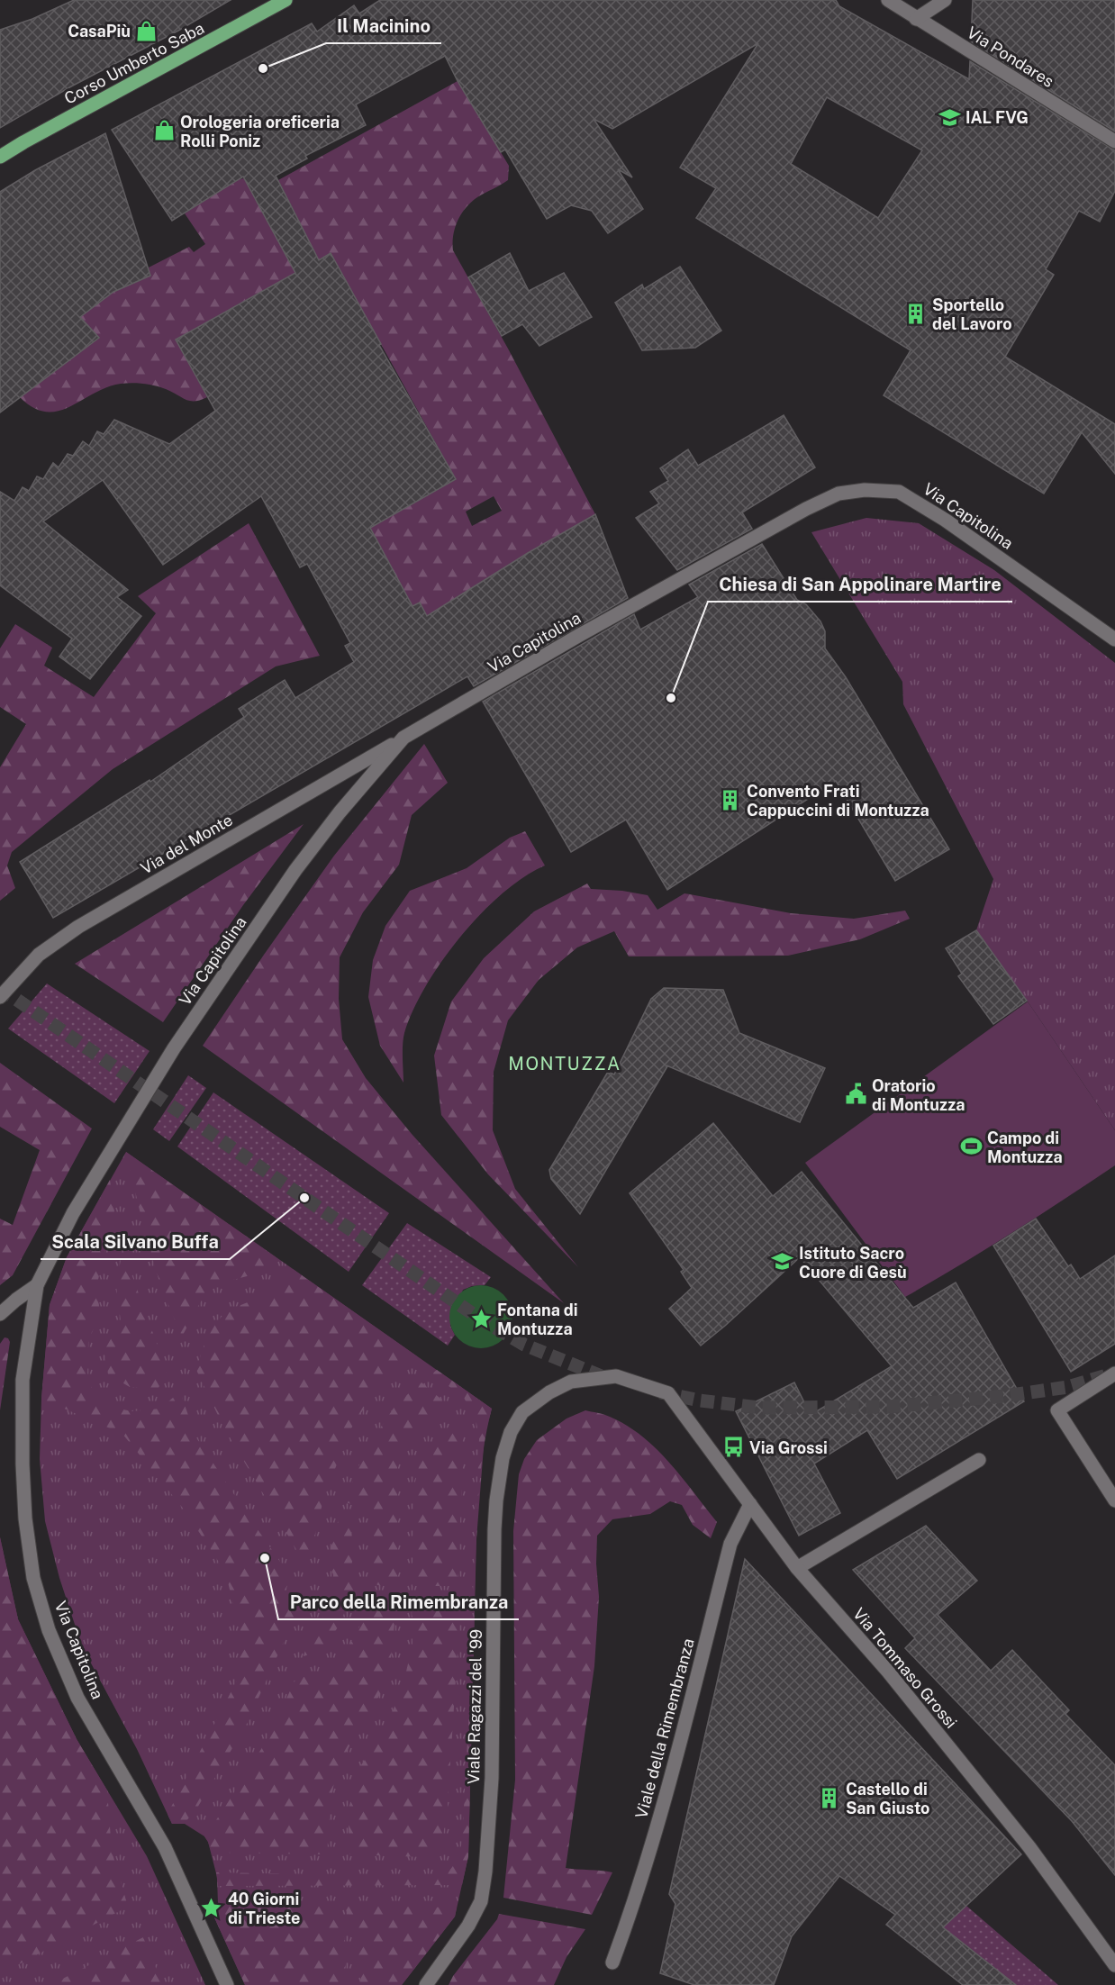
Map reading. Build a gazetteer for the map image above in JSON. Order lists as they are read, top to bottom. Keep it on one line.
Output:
{"streets":{"main road":["Corso Umberto Saba"],"street":["Via Pondares","Via Capitolina","Via del Monte","Via Tommaso Grossi","Viale Ragazzi del '99","Viale della Rimembranza"]},"crossings":[["Via Capitolina","Via del Monte"],["Via Tommaso Grossi","Viale Ragazzi del '99"],["Via Tommaso Grossi","Viale della Rimembranza"]],"districts":["MONTUZZA"],"places":{"shop":["CasaPiù","Orologeria oreficeria Rolli Poniz"],"other":["Il Macinino","Chiesa di San Appolinare Martire","Scala Silvano Buffa","Parco della Rimembranza"],"school or university":["IAL FVG","Istituto Sacro Cuore di Gesù"],"building":["Sportello del Lavoro","Convento Frati Cappuccini di Montuzza","Castello di San Giusto"],"public building":["Oratorio di Montuzza"],"sports":["Campo di Montuzza"],"place":["Fontana di Montuzza","40 Giorni di Trieste"],"bus stop":["Via Grossi"]}}
